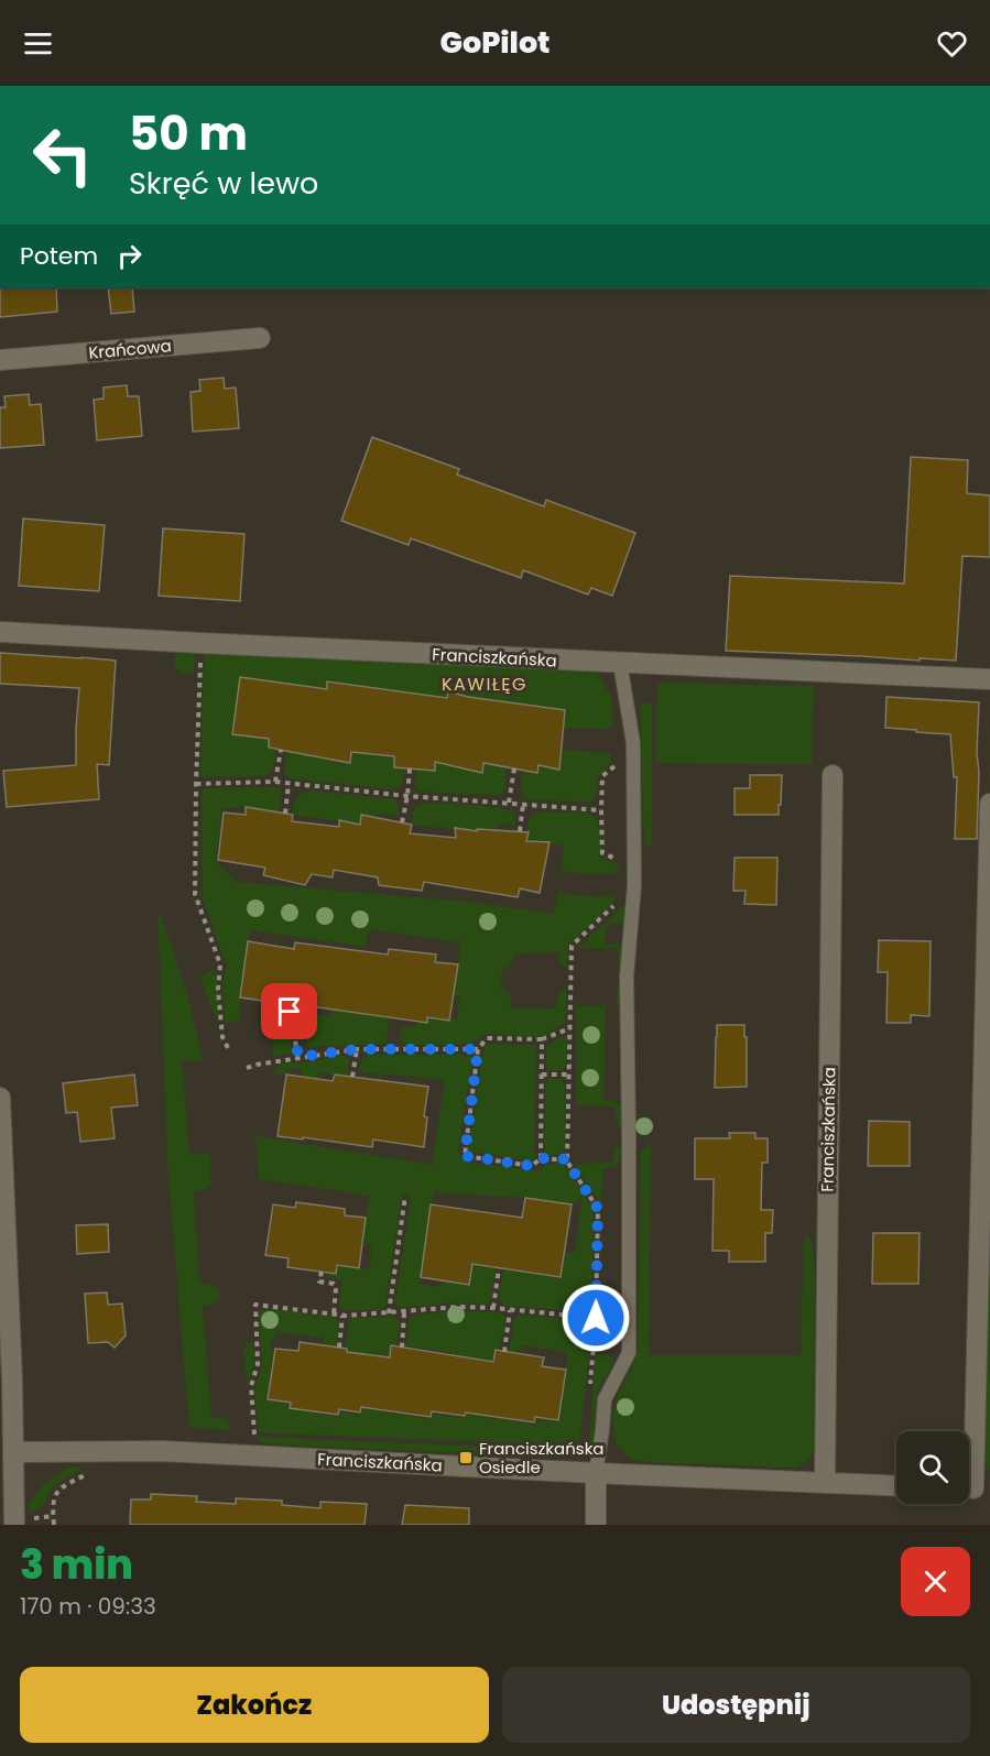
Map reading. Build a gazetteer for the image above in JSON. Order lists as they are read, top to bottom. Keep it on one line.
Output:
{"streets":{"street":["Krańcowa","Franciszkańska"]},"districts":["KAWIŁĘG"],"places":{"transit":["Franciszkańska Osiedle"]},"page":{"header":"GoPilot","turn":["50 m","Skręć w lewo"],"then":"Potem","heading":["3 min","170 m · 09:33"],"buttons":["Zakończ","Udostępnij"]}}
